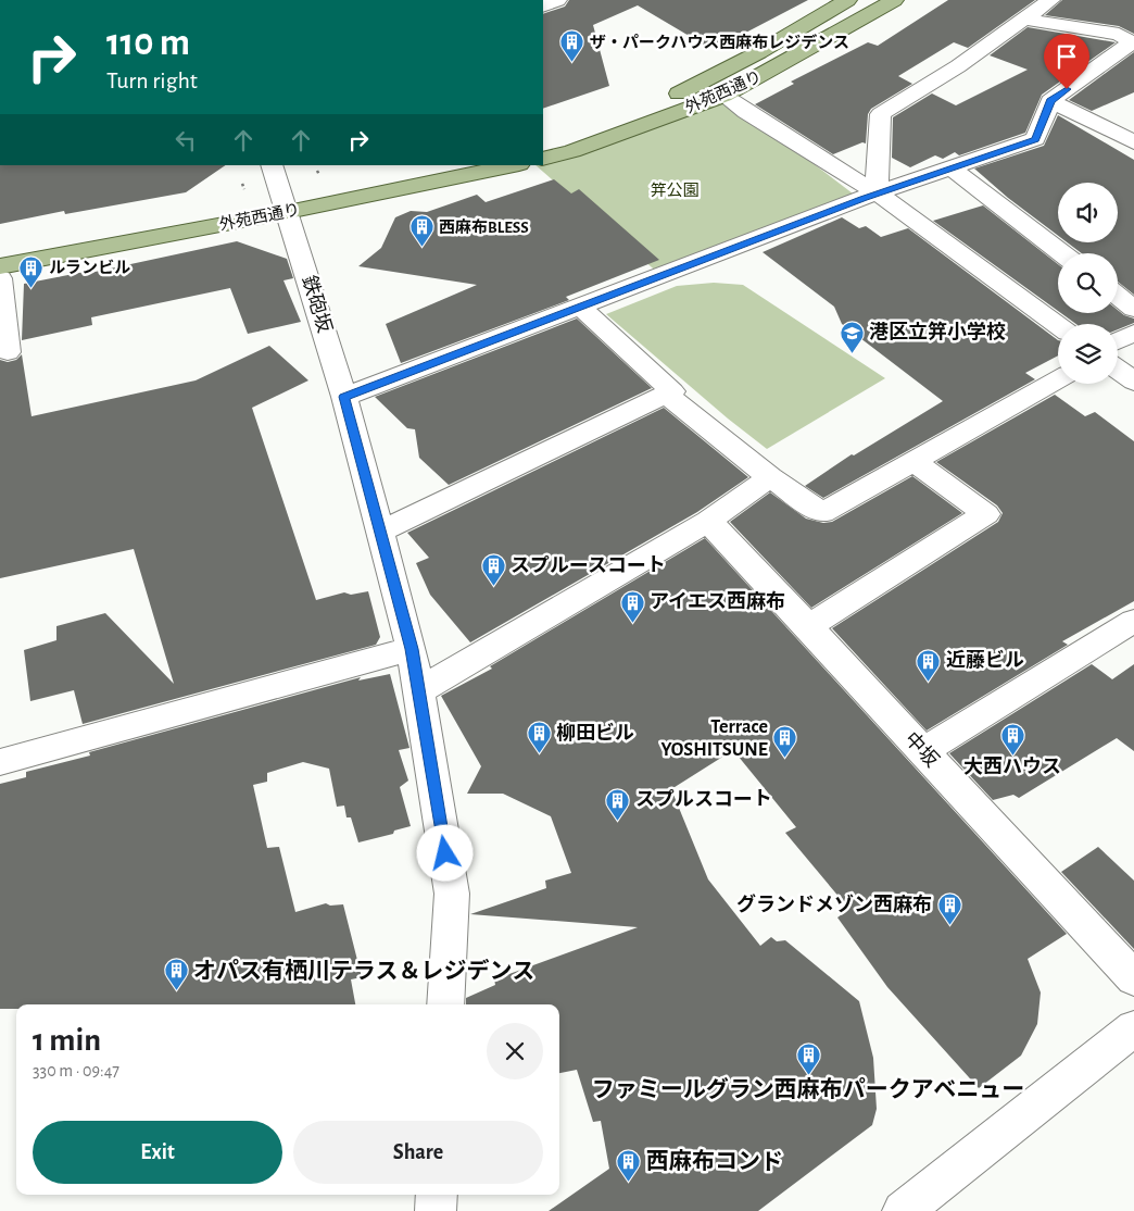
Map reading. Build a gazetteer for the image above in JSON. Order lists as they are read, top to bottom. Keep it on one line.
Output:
{"streets":{"main road":["外苑西通り"],"street":["鉄砲坂","中坂"]},"crossings":[["外苑西通り","鉄砲坂"]],"parks":["笄公園"],"places":{"building":["ザ・パークハウス西麻布レジデンス","西麻布BLESS","ルランビル","スプルースコート","アイエス西麻布","近藤ビル","柳田ビル","大西ハウス","Terrace YOSHITSUNE","スプルスコート","グランドメゾン西麻布","オパス有栖川テラス＆レジデンス","ファミールグラン西麻布パークアベニュー","西麻布コンド"],"school or university":["港区立笄小学校"]},"page":{"turn":["110 m","Turn right"],"heading":["1 min","330 m · 09:47"],"buttons":["Exit","Share"]}}
